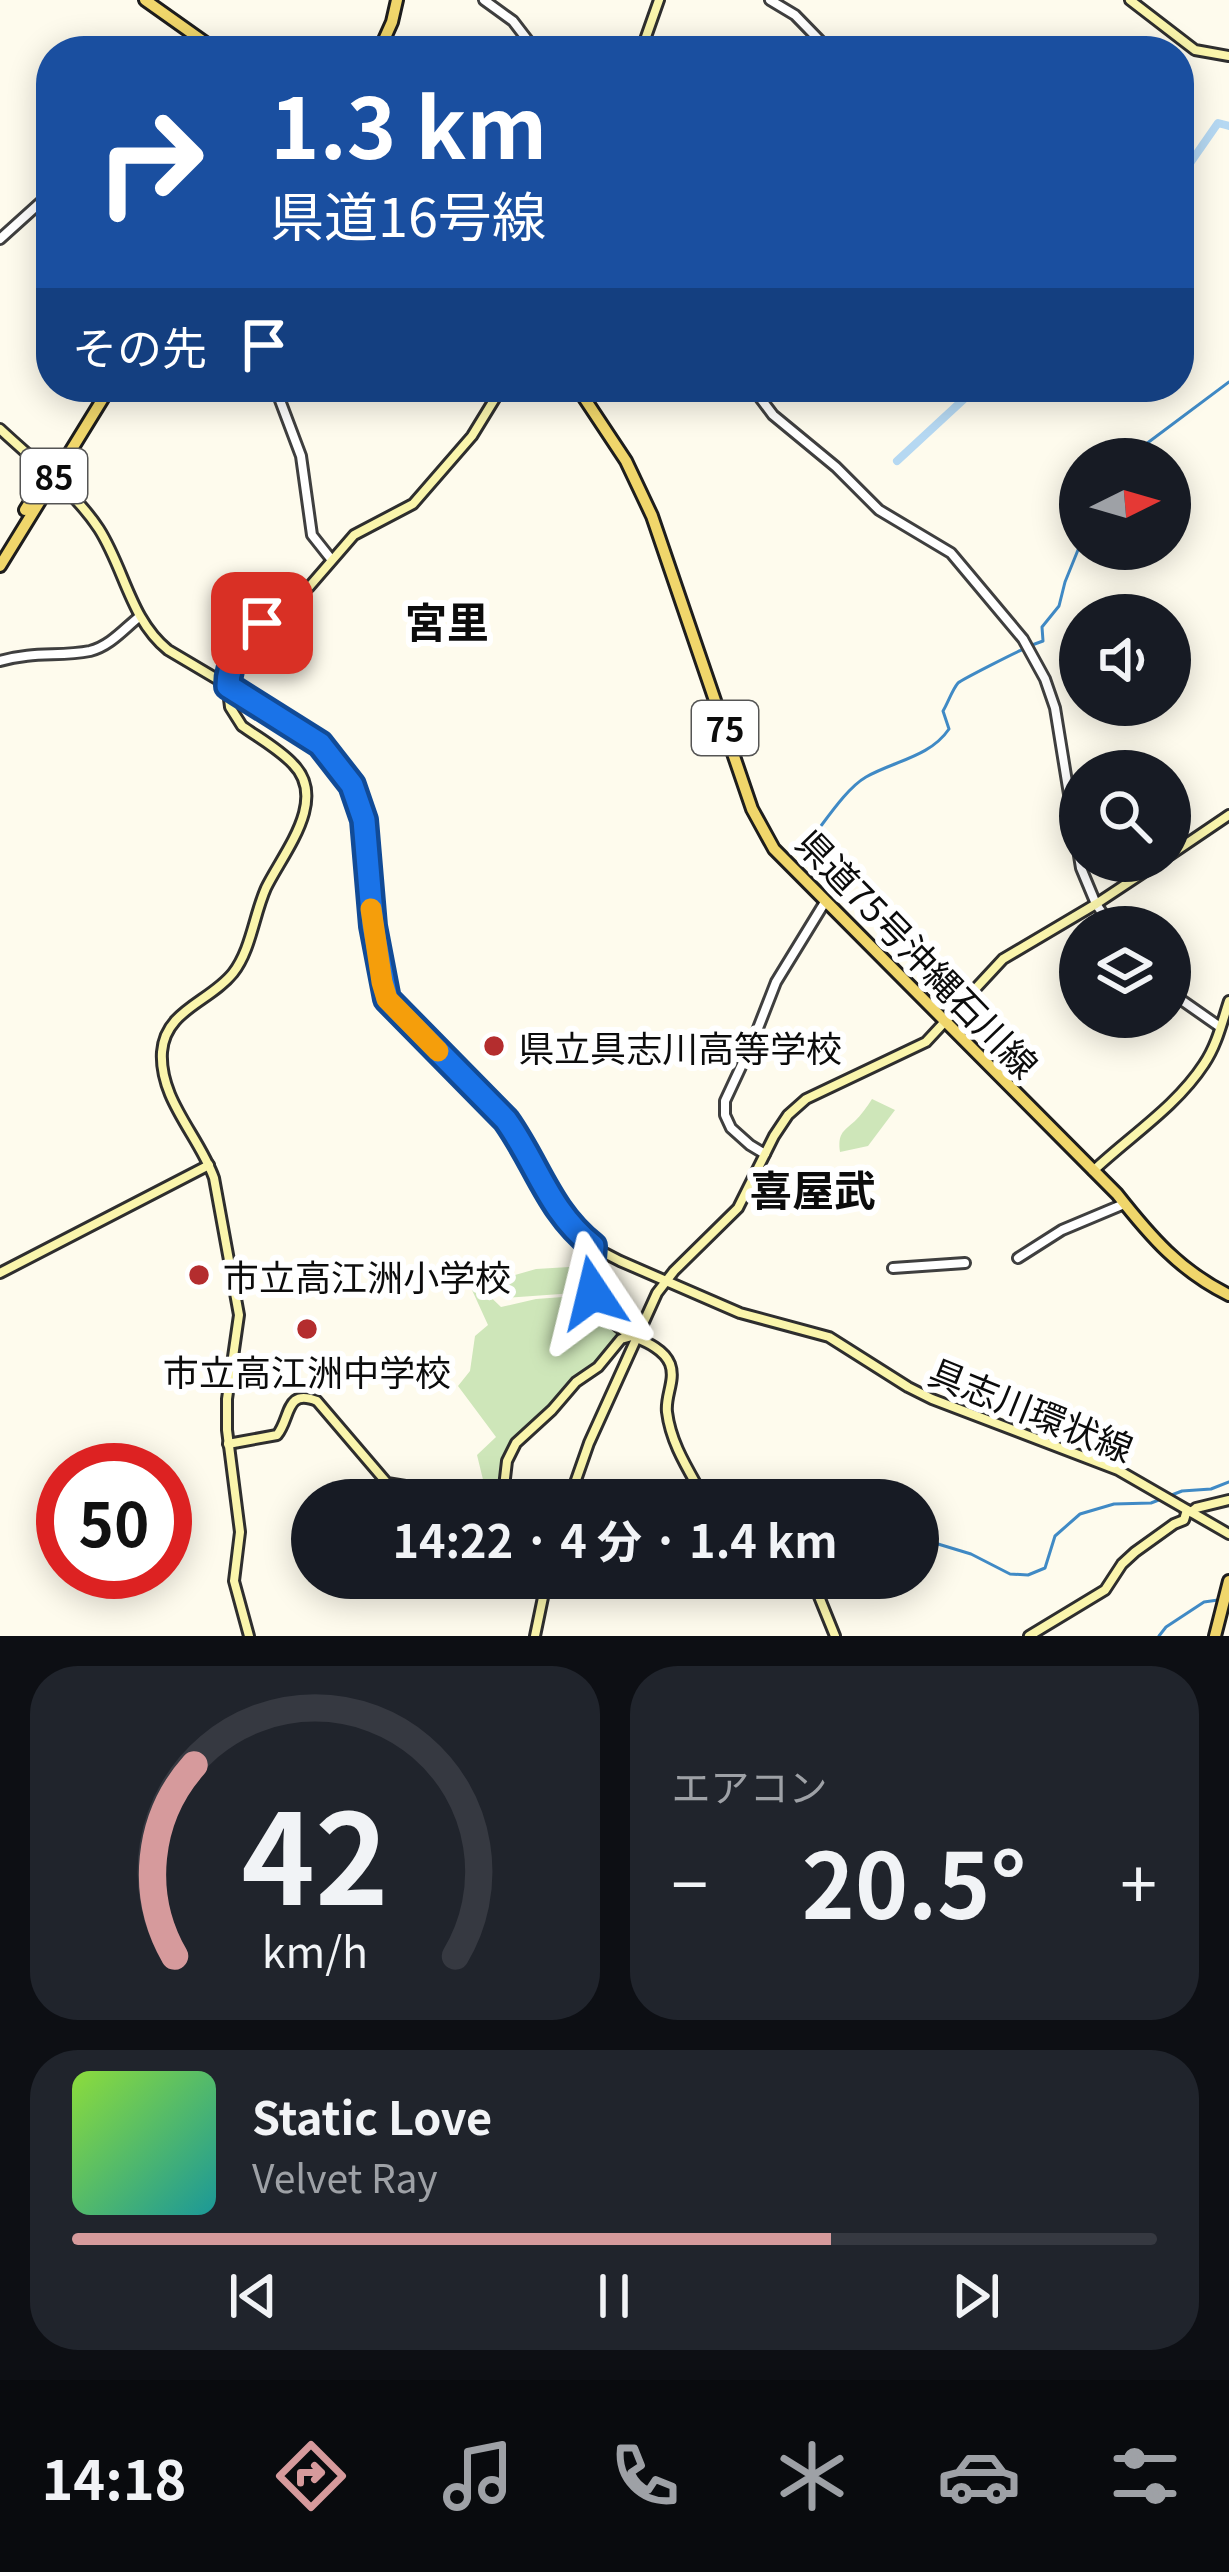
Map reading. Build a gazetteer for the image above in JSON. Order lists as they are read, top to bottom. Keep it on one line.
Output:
{"streets":{"main road":["85","75","県道75号沖縄石川線","具志川環状線"]},"crossings":[["85","具志川環状線"]],"districts":["宮里","喜屋武"],"places":["県立具志川高等学校","市立高江洲小学校","市立高江洲中学校"],"north":"right","page":{"turn":["1.3 km","県道16号線"],"then":"その先","limit":"50","trip":"14:22 · 4 分 · 1.4 km","tile":"エアコン","heat":["−","20.5°","+"],"song":["Static Love","Velvet Ray"],"tabs":"14:18","gauge":["42","km/h"]}}
